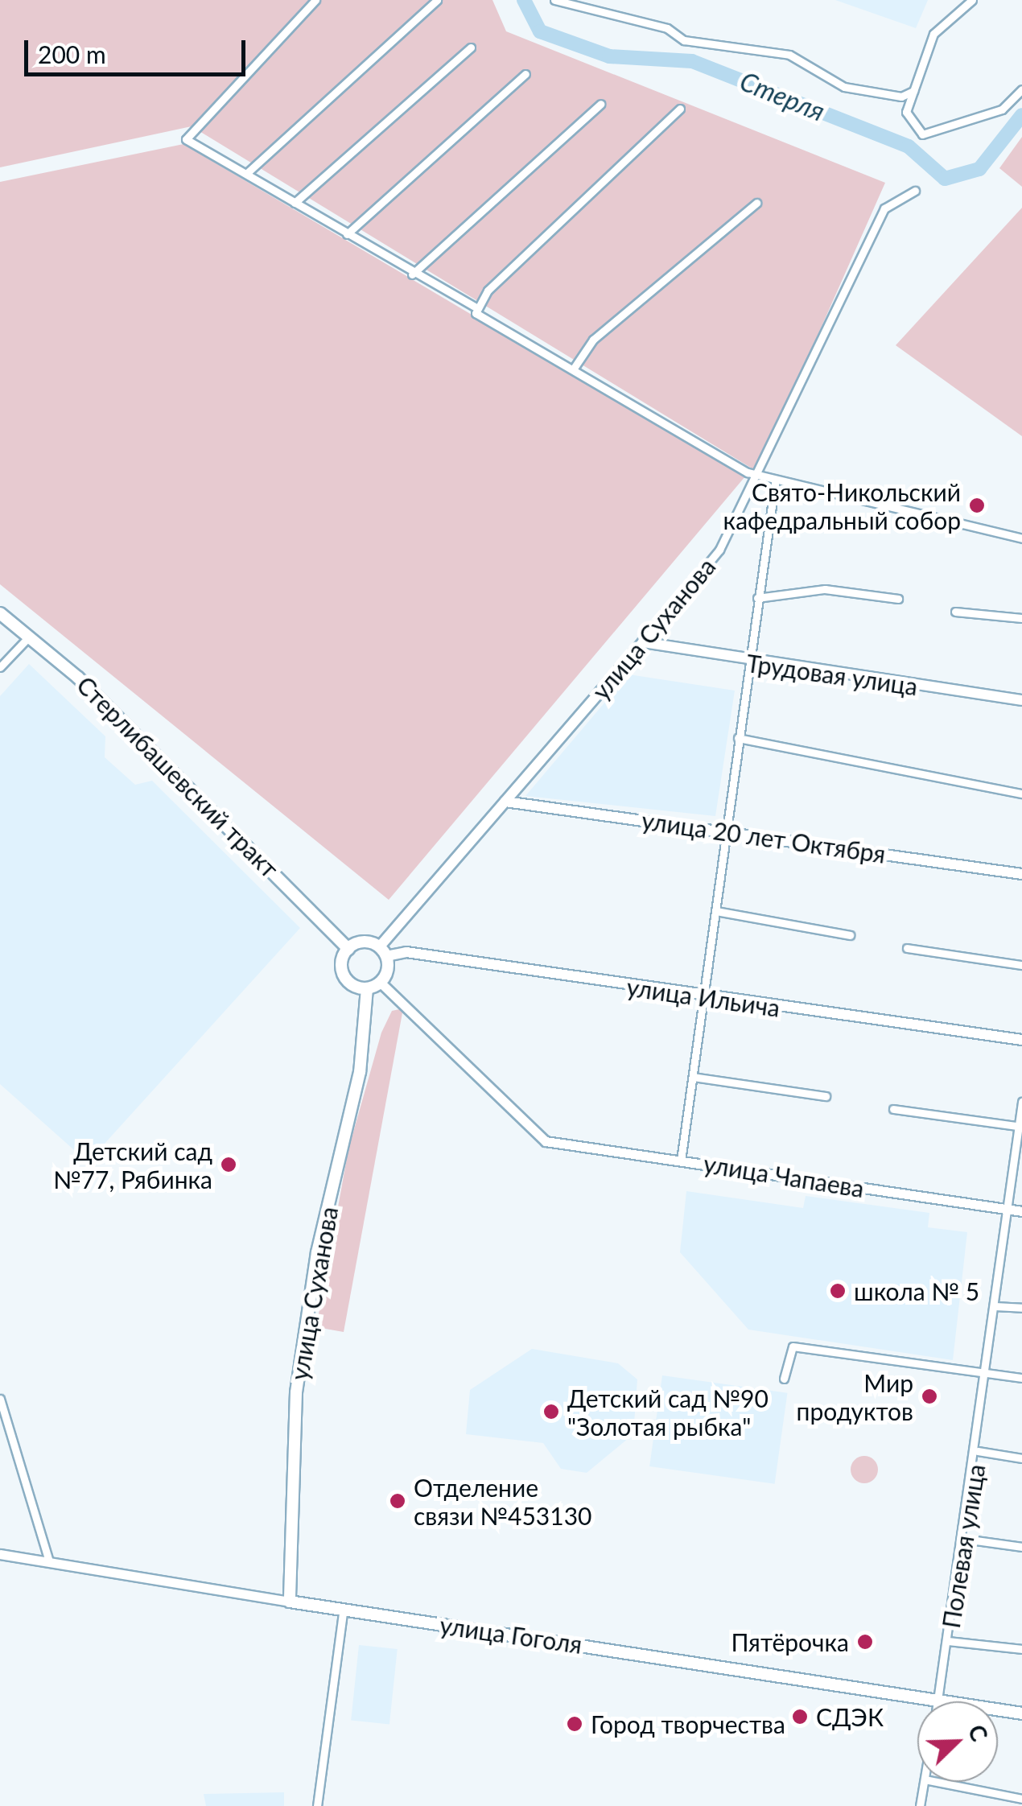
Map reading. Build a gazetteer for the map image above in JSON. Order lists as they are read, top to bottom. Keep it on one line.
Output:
{"streets":{"main road":["улица Суханова","Трудовая улица","Стерлибашевский тракт","улица 20 лет Октября","улица Ильича","улица Гоголя"],"street":["улица Чапаева","Полевая улица"]},"crossings":[["улица Суханова","Трудовая улица"],["улица Суханова","Стерлибашевский тракт"],["улица Суханова","улица 20 лет Октября"],["улица Суханова","улица Ильича"],["улица Суханова","улица Чапаева"],["улица Суханова","улица Гоголя"],["Стерлибашевский тракт","улица Ильича"],["Стерлибашевский тракт","улица Чапаева"],["улица Ильича","улица Чапаева"],["улица Чапаева","Полевая улица"],["Полевая улица","улица Гоголя"]],"water":["Стерля"],"places":["Свято-Никольский кафедральный собор","Детский сад №77, Рябинка","школа № 5","Мир продуктов","Детский сад №90 \"Золотая рыбка\"","Отделение связи №453130","Пятёрочка","СДЭК","Город творчества"],"scale_bar":"200 m","north":"top right"}
